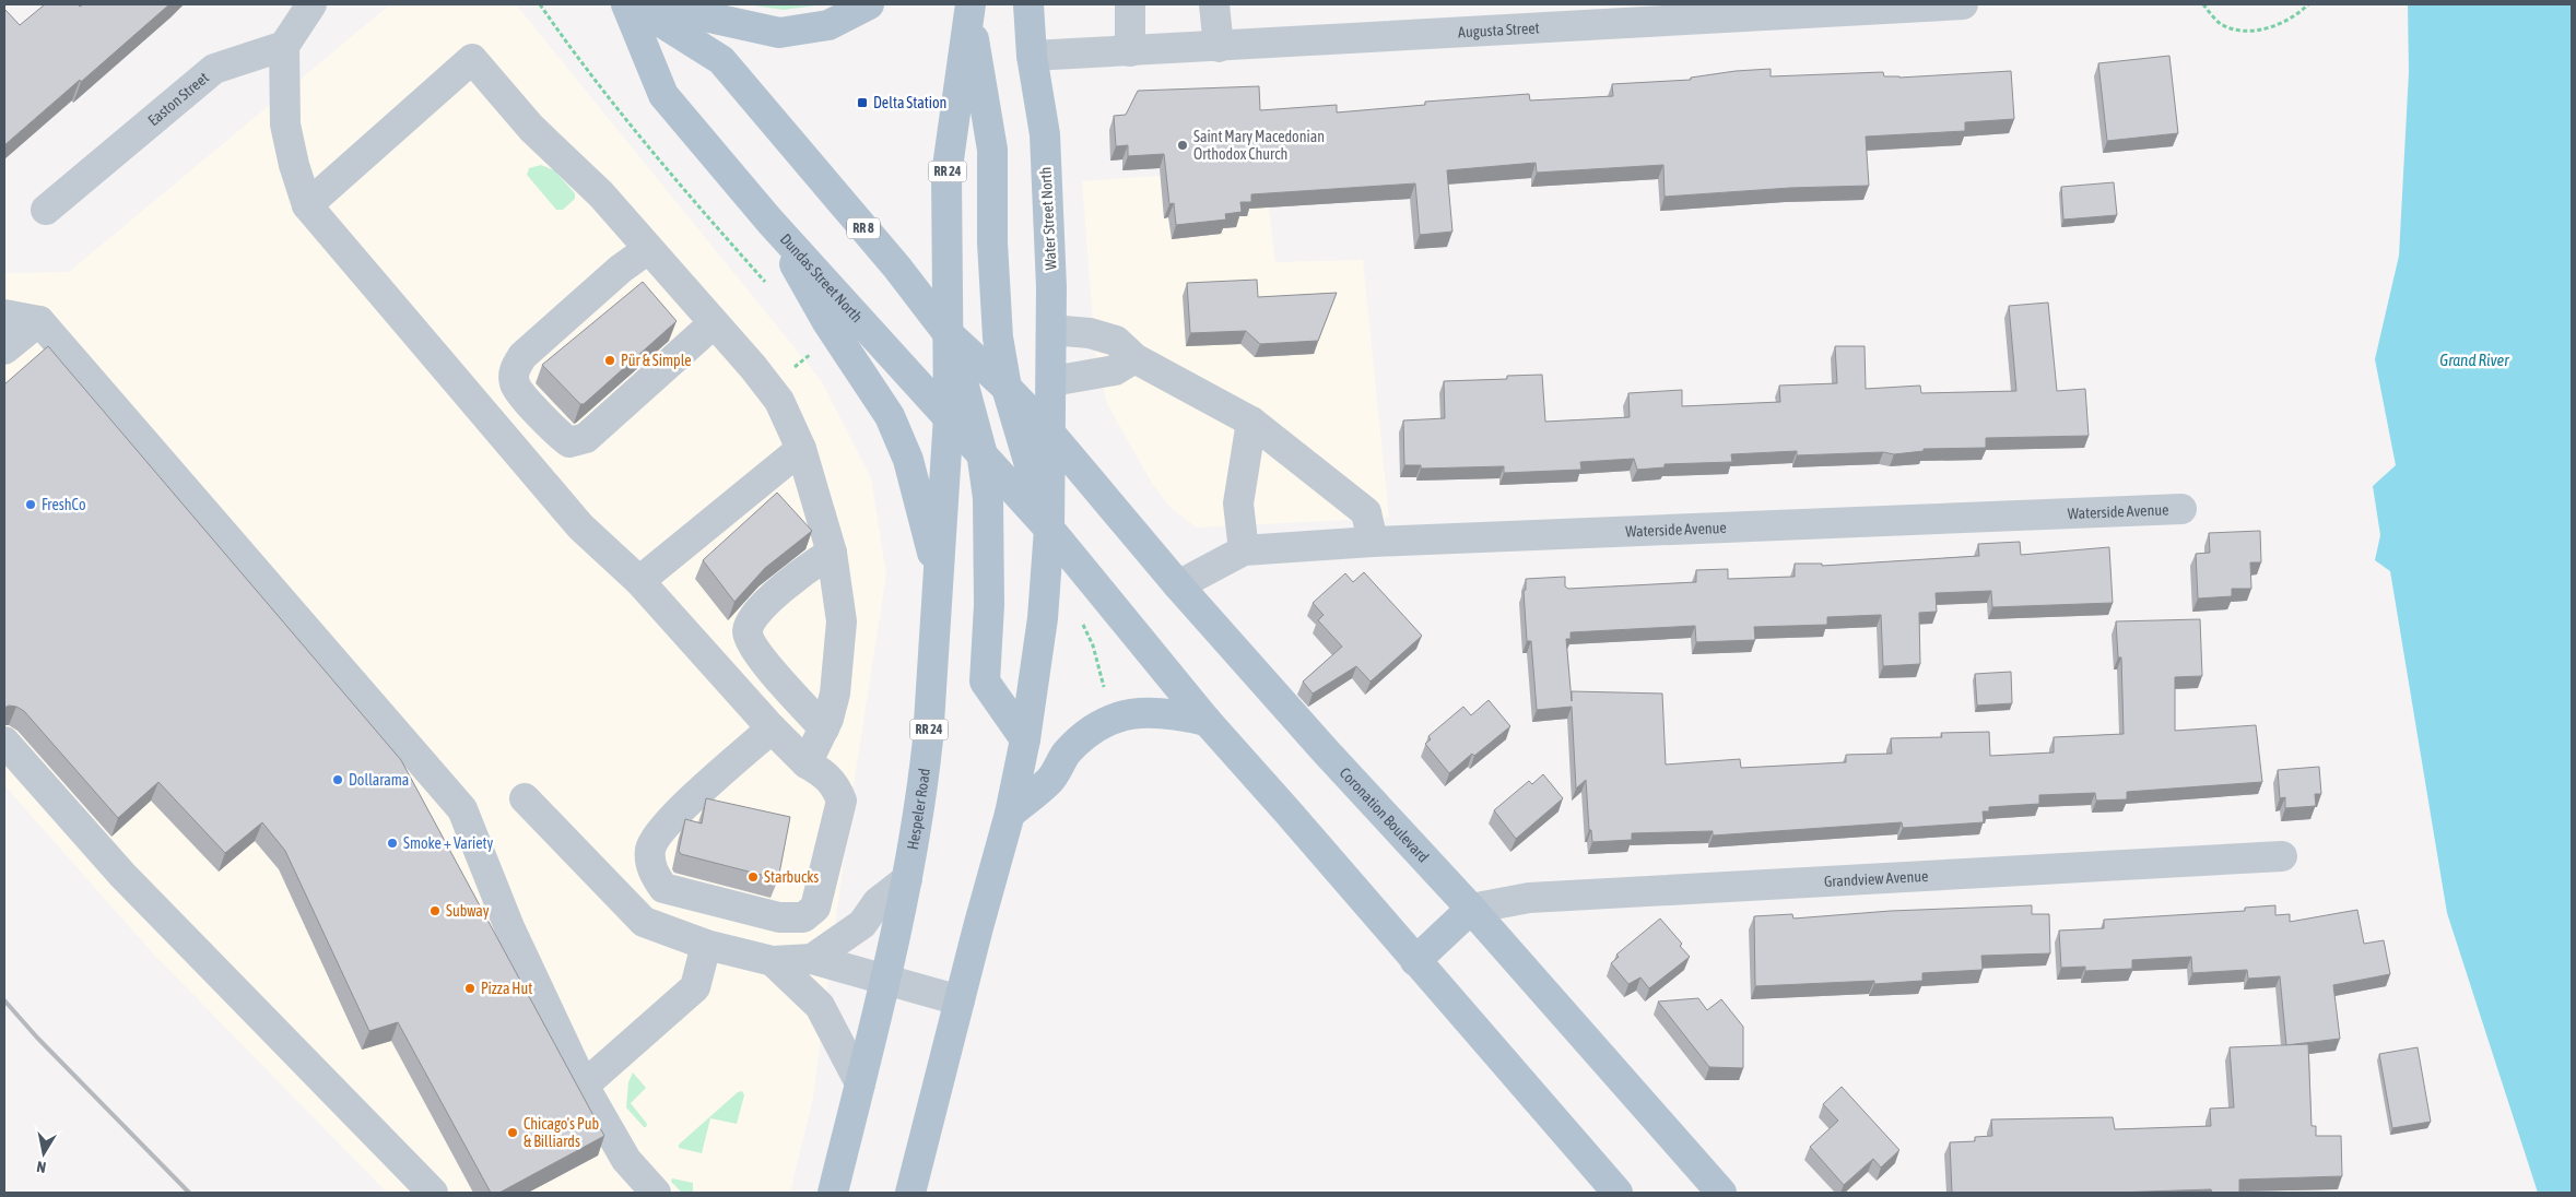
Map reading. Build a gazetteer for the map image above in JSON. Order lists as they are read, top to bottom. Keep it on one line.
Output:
{"streets":{"main road":["RR 24","Water Street North","RR 8","Dundas Street North","Hespeler Road","Coronation Boulevard"],"street":["Augusta Street","Easton Street","Waterside Avenue","Grandview Avenue"]},"crossings":[["Augusta Street","Water Street North"],["RR 24","RR 8"],["RR 24","Dundas Street North"],["RR 24","Hespeler Road"],["Water Street North","RR 8"],["Water Street North","Dundas Street North"],["Water Street North","Coronation Boulevard"],["RR 8","Coronation Boulevard"],["Dundas Street North","Hespeler Road"],["Waterside Avenue","Coronation Boulevard"],["Coronation Boulevard","Grandview Avenue"]],"water":["Grand River"],"places":{"transit":["Delta Station"],"other":["Saint Mary Macedonian Orthodox Church","Pür & Simple","FreshCo","Dollarama","Smoke + Variety","Starbucks","Subway","Pizza Hut","Chicago's Pub & Billiards"]},"north":"bottom"}
